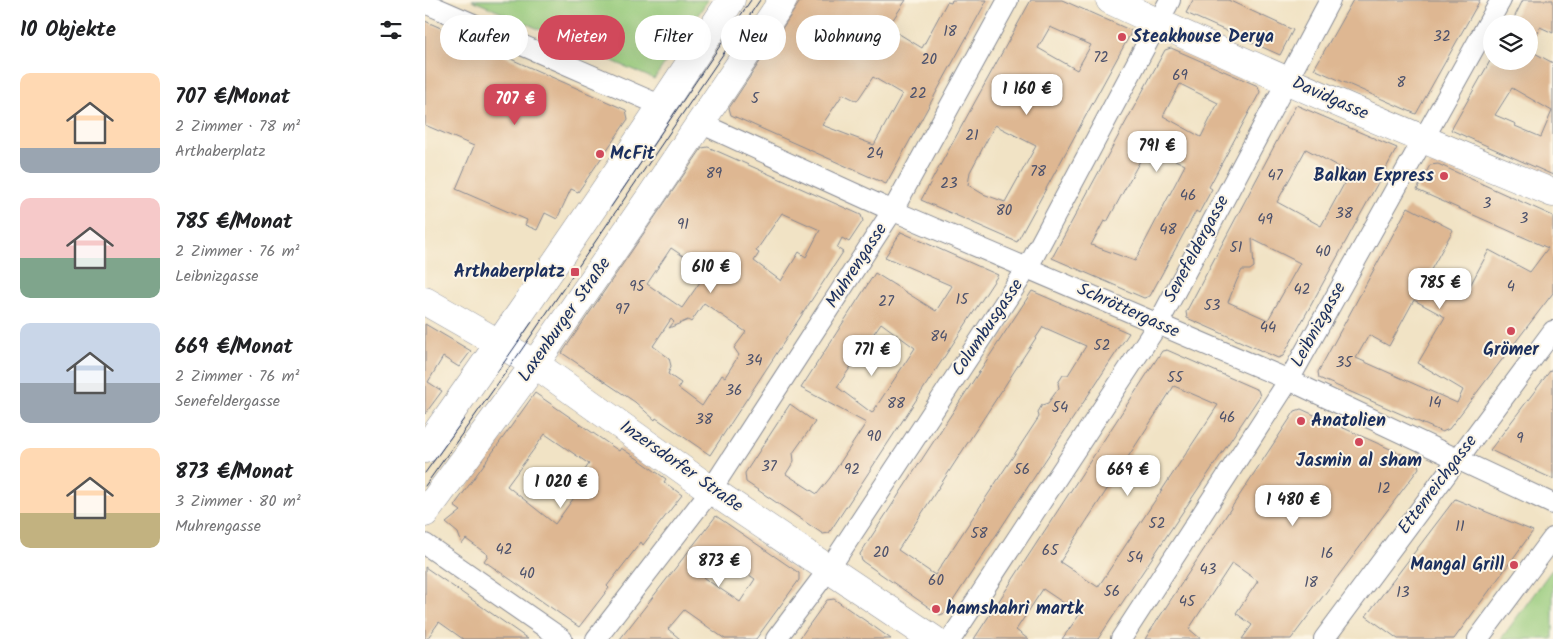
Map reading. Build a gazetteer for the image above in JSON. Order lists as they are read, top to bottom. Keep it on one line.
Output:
{"streets":{"main road":["Davidgasse","Laxenburger Straße","Inzersdorfer Straße"],"street":["Senefeldergasse","Muhrengasse","Schröttergasse","Leibnizgasse","Columbusgasse","Ettenreichgasse"]},"crossings":[["Davidgasse","Senefeldergasse"],["Davidgasse","Leibnizgasse"],["Davidgasse","Columbusgasse"],["Senefeldergasse","Schröttergasse"],["Muhrengasse","Schröttergasse"],["Muhrengasse","Inzersdorfer Straße"],["Schröttergasse","Laxenburger Straße"],["Schröttergasse","Leibnizgasse"],["Schröttergasse","Columbusgasse"],["Schröttergasse","Ettenreichgasse"],["Laxenburger Straße","Inzersdorfer Straße"],["Columbusgasse","Inzersdorfer Straße"]],"places":{"other":["Steakhouse Derya","McFit","Balkan Express","Grömer","Anatolien","Jasmin al sham","Mangal Grill","hamshahri martk"],"transit":["Arthaberplatz"]},"house_numbers":["18","32","72","20","69","8","22","5","21","24","78","89","47","23","46","3","80","38","3","49","91","48","51","40","95","4","42","15","27","53","97","44","84","52","34","35","55","36","14","88","54","46","38","90","9","37","92","56","12","52","11","58","42","65","20","16","54","43","40","60","18","56","13","45"],"page":{"heading":"10 Objekte","chip":["Kaufen","Mieten","Filter","Neu","Wohnung"],"list":[{"name":"707 €/Monat","note":"2 Zimmer · 78 m² · Arthaberplatz"},{"name":"785 €/Monat","note":"2 Zimmer · 76 m² · Leibnizgasse"},{"name":"669 €/Monat","note":"2 Zimmer · 76 m² · Senefeldergasse"},{"name":"873 €/Monat","note":"3 Zimmer · 80 m² · Muhrengasse"}],"price":["1 160 €","707 €","791 €","610 €","785 €","771 €","669 €","1 020 €","1 480 €","873 €"]}}
